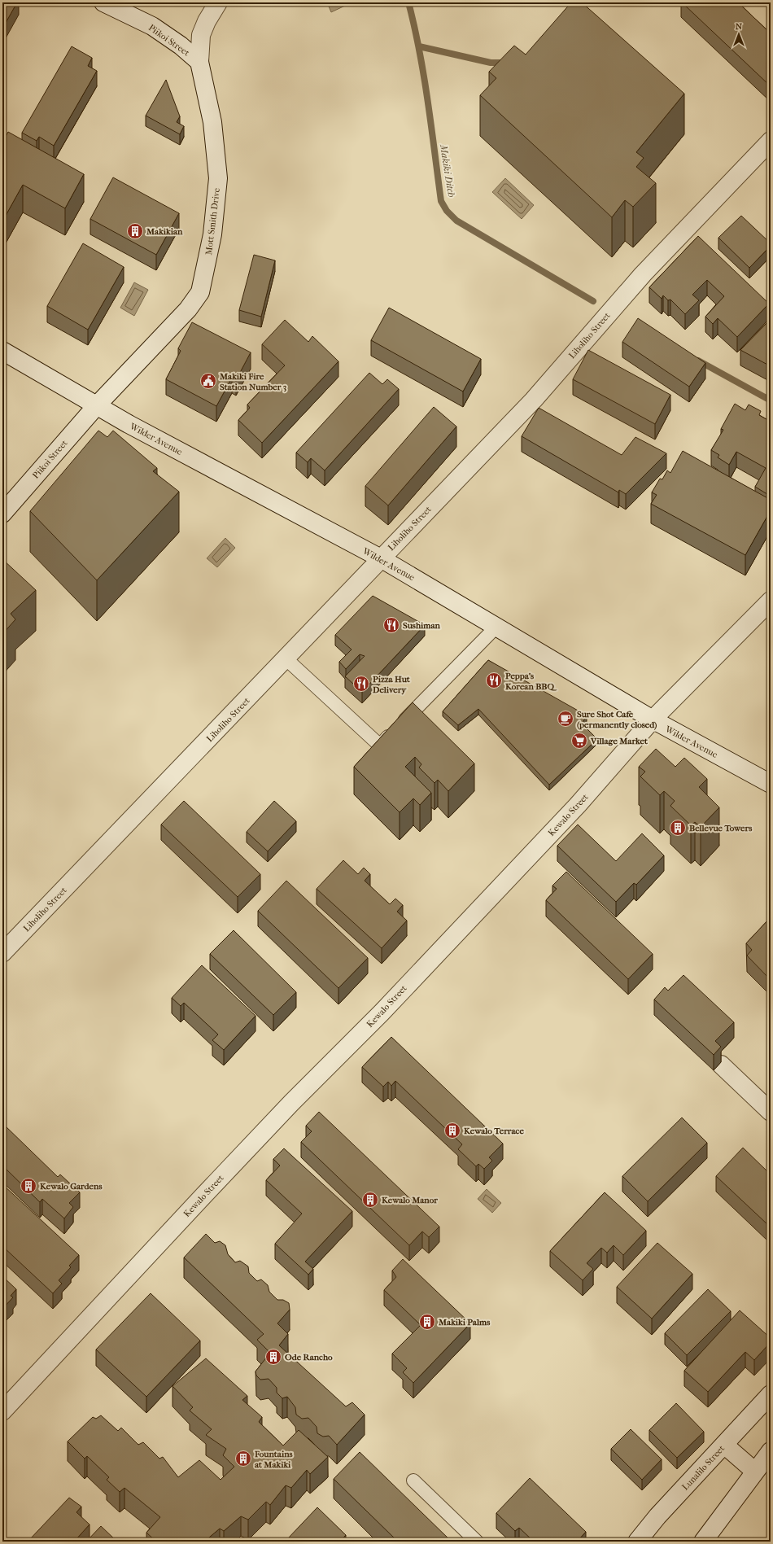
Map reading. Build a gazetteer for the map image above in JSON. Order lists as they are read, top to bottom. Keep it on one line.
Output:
{"streets":{"street":["Piikoi Street","Mott Smith Drive","Liholiho Street","Wilder Avenue","Kewalo Street","Lunalilo Street"]},"crossings":[["Piikoi Street","Mott Smith Drive"],["Piikoi Street","Wilder Avenue"],["Mott Smith Drive","Wilder Avenue"],["Liholiho Street","Wilder Avenue"],["Wilder Avenue","Kewalo Street"]],"water":["Makiki Ditch"],"places":{"building":["Makikian","Bellevue Towers","Kewalo Terrace","Kewalo Gardens","Kewalo Manor","Makiki Palms","Ode Rancho","Fountains at Makiki"],"public building":["Makiki Fire Station Number 3"],"restaurant":["Sushiman","Peppa's Korean BBQ","Pizza Hut Delivery"],"cafe":["Sure Shot Cafe (permanently closed)"],"supermarket":["Village Market"]},"north":"top"}
